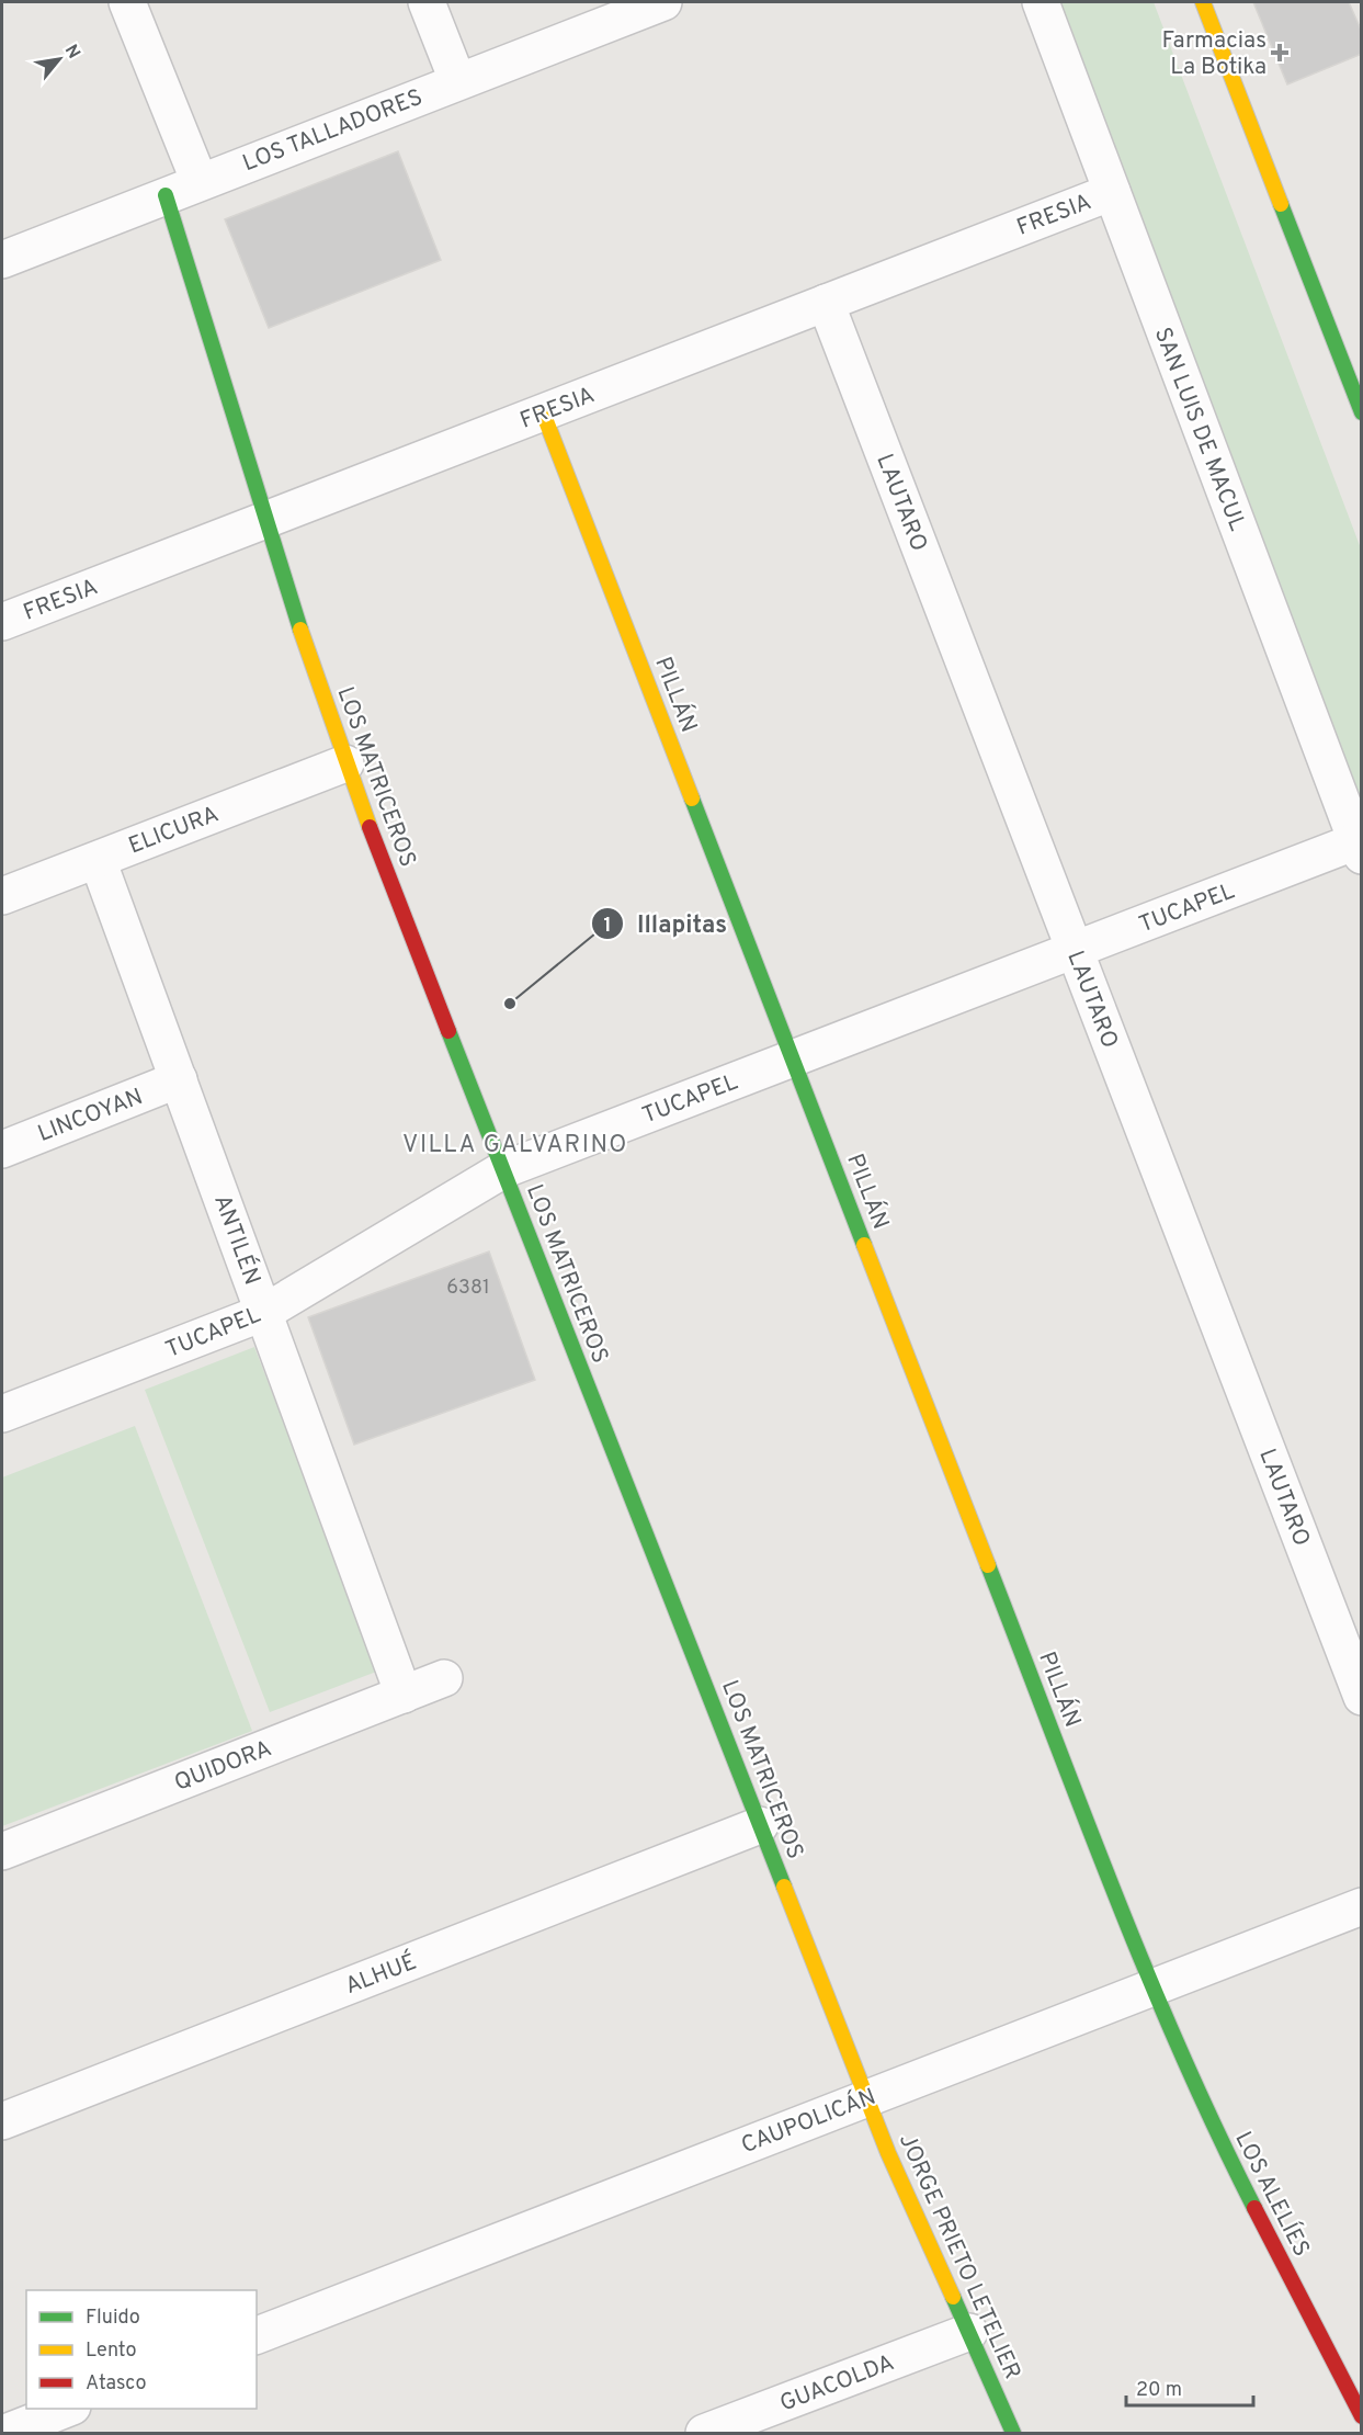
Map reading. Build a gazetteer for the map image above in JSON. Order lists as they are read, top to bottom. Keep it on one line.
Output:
{"streets":{"street":["LOS TALLADORES","FRESIA","SAN LUIS DE MACUL","LAUTARO","PILLÁN","LOS MATRICEROS","ELICURA","TUCAPEL","LINCOYAN","ANTILÉN","QUIDORA","ALHUÉ","CAUPOLICÁN","LOS ALELÍES","JORGE PRIETO LETELIER","GUACOLDA"]},"crossings":[["LOS TALLADORES","LOS MATRICEROS"],["FRESIA","SAN LUIS DE MACUL"],["FRESIA","LAUTARO"],["FRESIA","PILLÁN"],["FRESIA","LOS MATRICEROS"],["SAN LUIS DE MACUL","TUCAPEL"],["LAUTARO","TUCAPEL"],["PILLÁN","TUCAPEL"],["PILLÁN","CAUPOLICÁN"],["PILLÁN","LOS ALELÍES"],["LOS MATRICEROS","ELICURA"],["LOS MATRICEROS","TUCAPEL"],["LOS MATRICEROS","ALHUÉ"],["LOS MATRICEROS","CAUPOLICÁN"],["LOS MATRICEROS","JORGE PRIETO LETELIER"],["ELICURA","ANTILÉN"],["TUCAPEL","ANTILÉN"],["LINCOYAN","ANTILÉN"],["ANTILÉN","QUIDORA"],["CAUPOLICÁN","LOS ALELÍES"],["CAUPOLICÁN","JORGE PRIETO LETELIER"],["JORGE PRIETO LETELIER","GUACOLDA"]],"districts":["VILLA GALVARINO"],"places":{"health":["Farmacias La Botika"],"other":["Illapitas"]},"house_numbers":["6381"],"legend":["Fluido","Lento","Atasco"],"scale_bar":"20 m","north":"top right"}
